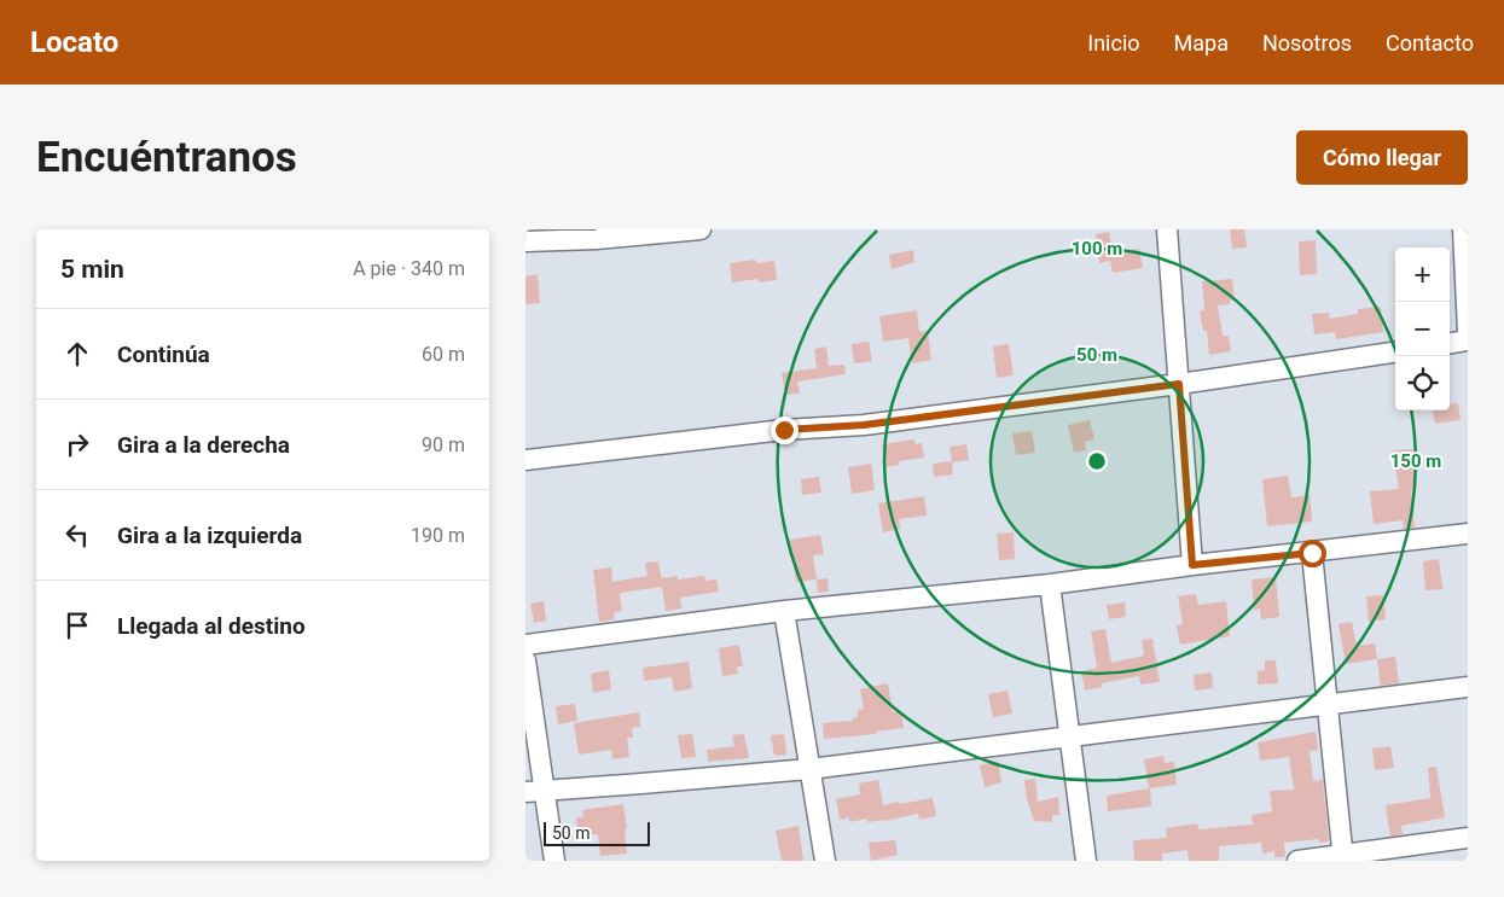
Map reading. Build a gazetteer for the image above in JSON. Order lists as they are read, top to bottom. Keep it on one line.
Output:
{"scale_bar":"50 m","page":{"header":"Locato","nav":["Inicio","Mapa","Nosotros","Contacto"],"buttons":"Cómo llegar","title":"Encuéntranos","heading":["5 min","A pie · 340 m"],"map_buttons":["+","−"],"list":[["Continúa","60 m"],["Gira a la derecha","90 m"],["Gira a la izquierda","190 m"],"Llegada al destino"],"scale":"50 m"},"rings":["100 m","50 m","150 m"]}
